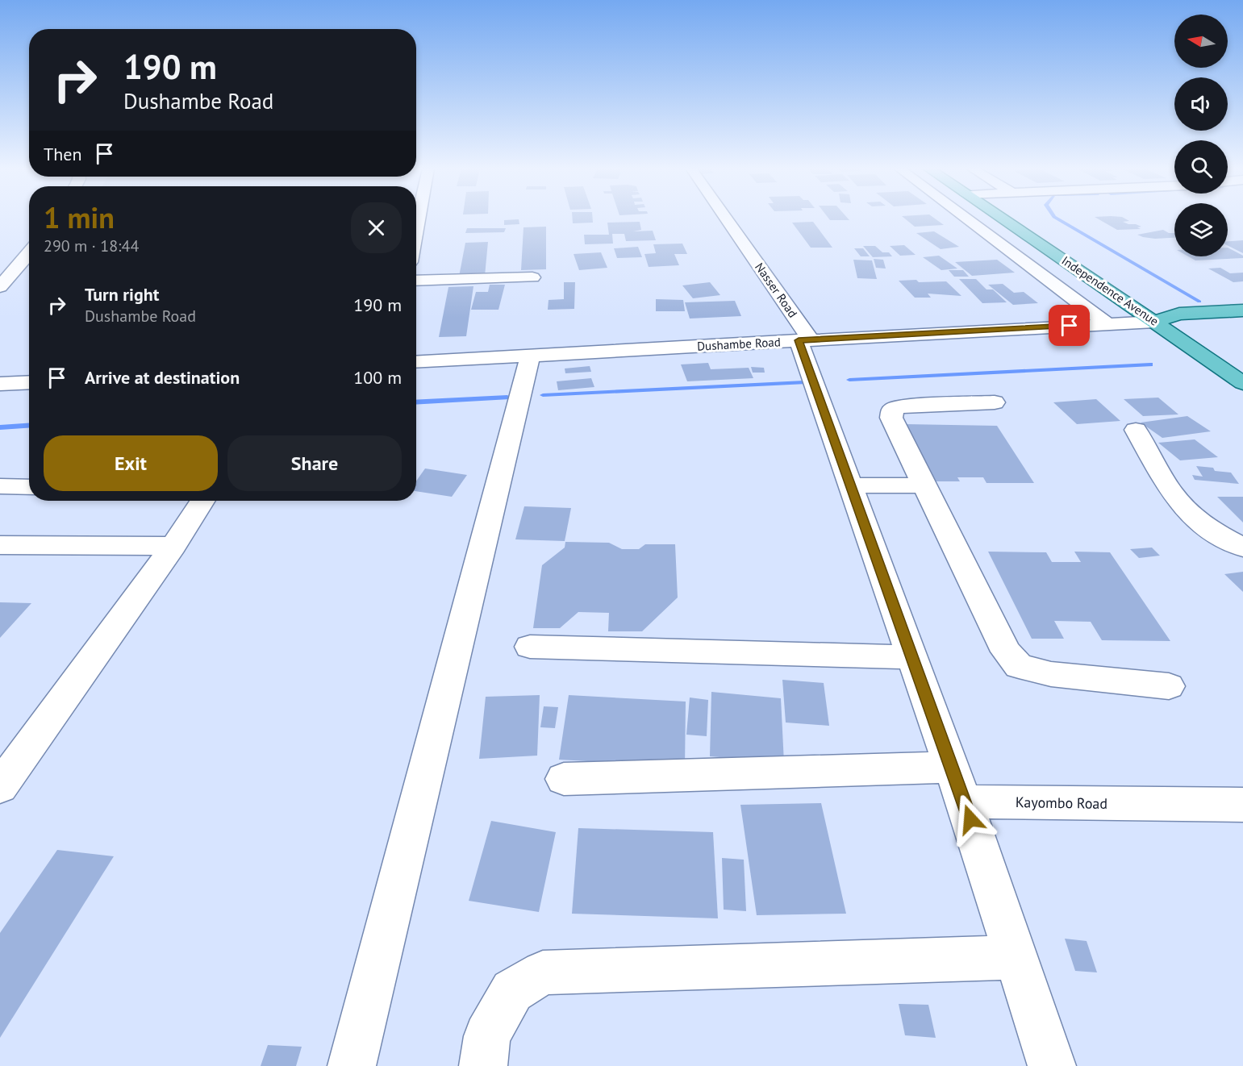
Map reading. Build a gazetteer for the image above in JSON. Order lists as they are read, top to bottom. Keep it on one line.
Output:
{"streets":{"main road":["Independence Avenue"],"street":["Nasser Road","Dushambe Road","Kayombo Road"]},"crossings":[["Nasser Road","Dushambe Road"],["Independence Avenue","Dushambe Road"]],"north":"left","page":{"turn":["190 m","Dushambe Road"],"then":"Then","heading":["1 min","290 m · 18:44"],"list":[{"name":"Turn right","note":"Dushambe Road","value":"190 m"},{"name":"Arrive at destination","value":"100 m"}],"buttons":["Exit","Share"]}}
